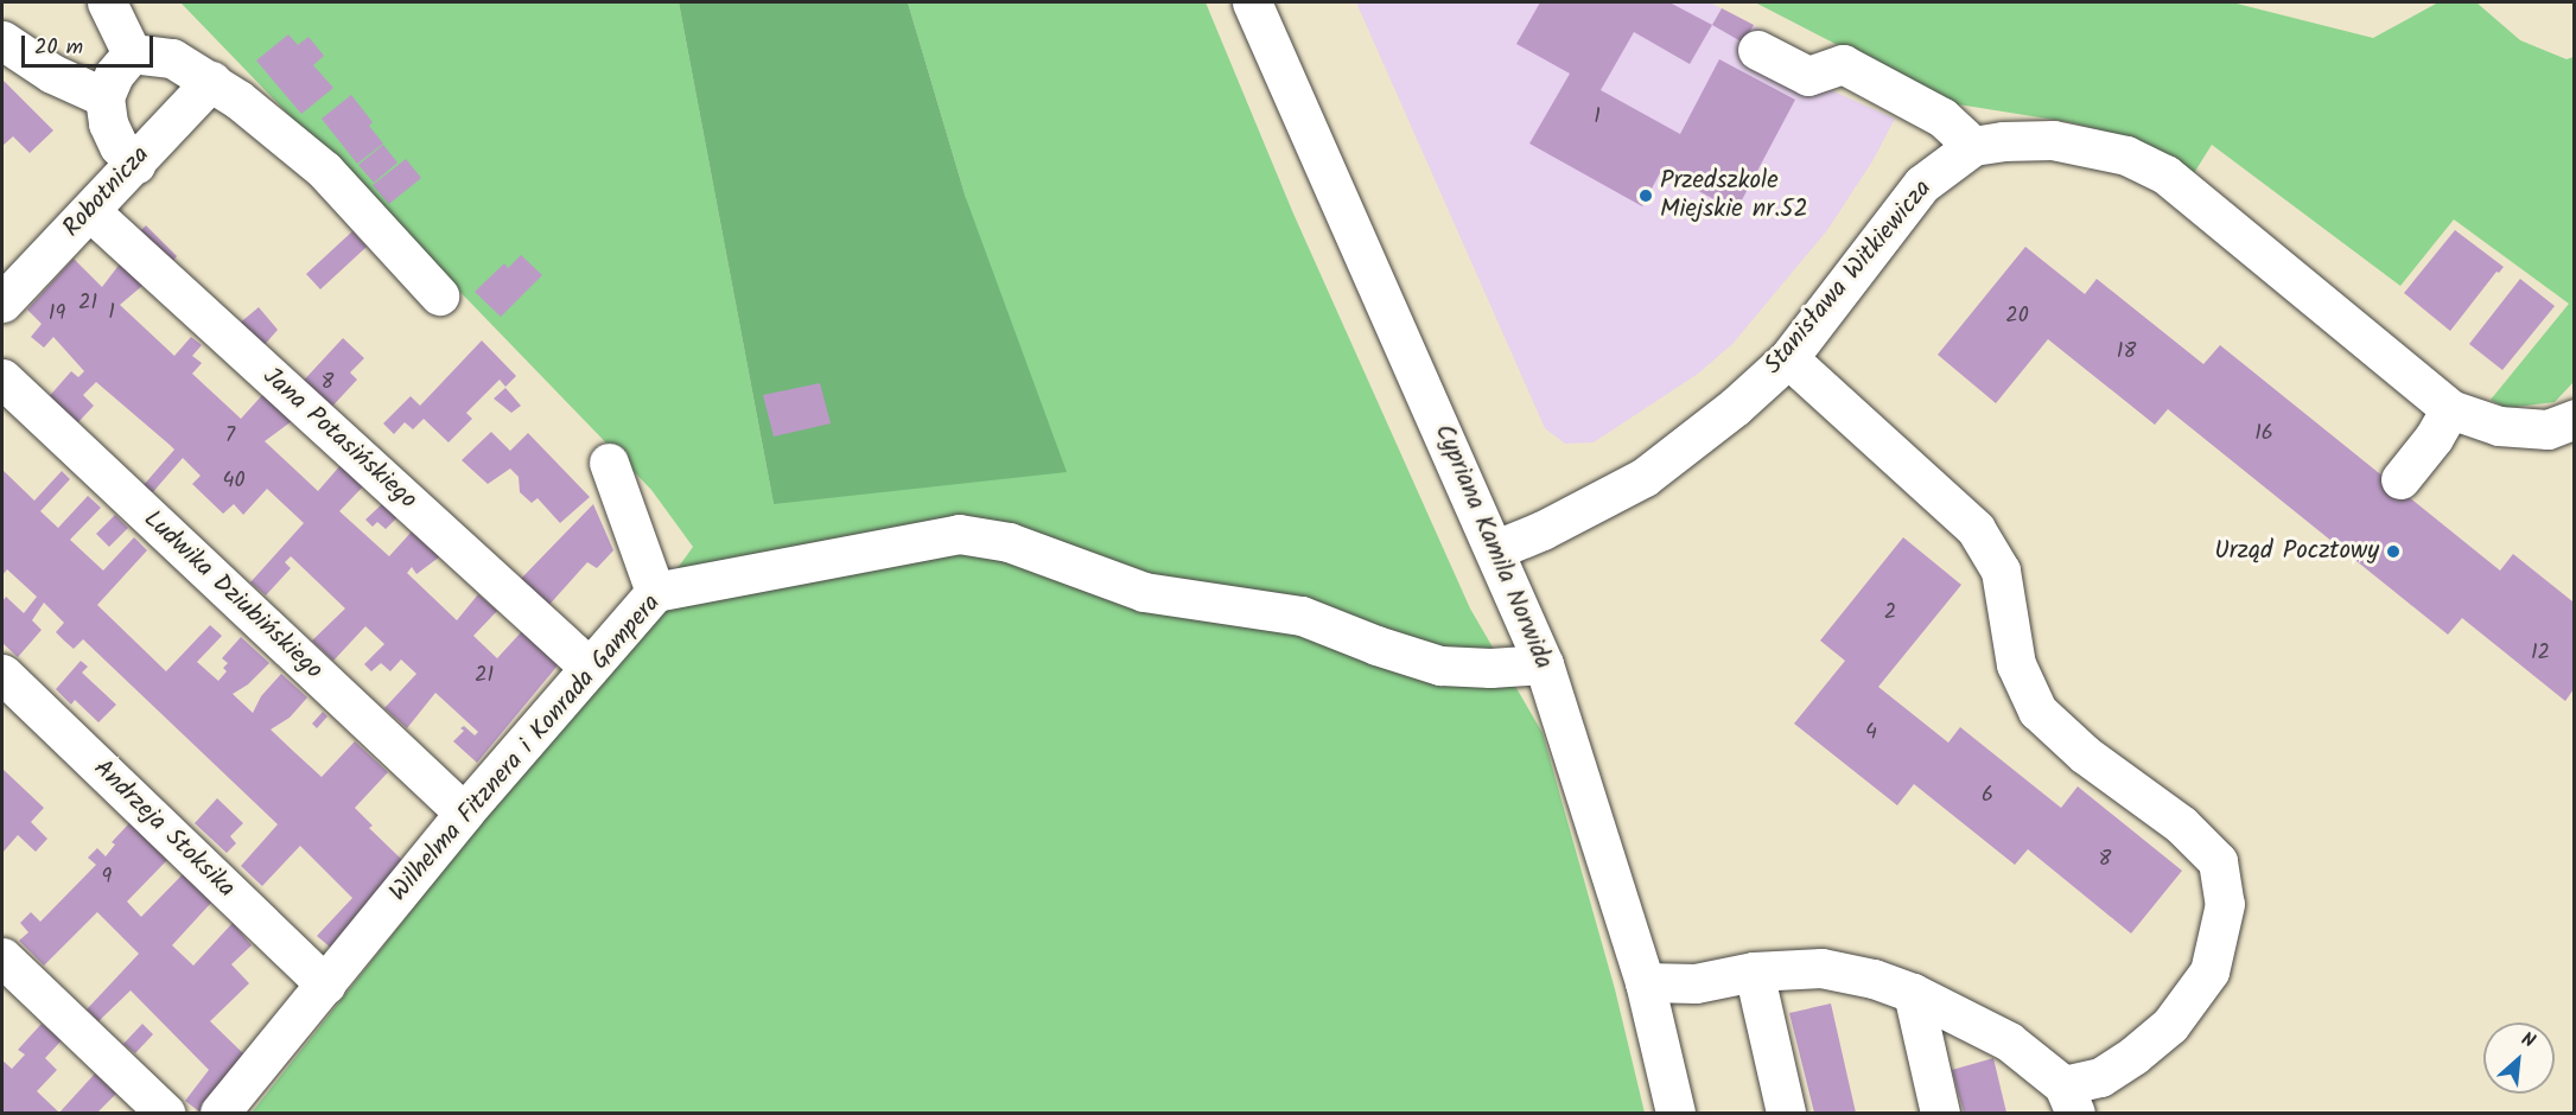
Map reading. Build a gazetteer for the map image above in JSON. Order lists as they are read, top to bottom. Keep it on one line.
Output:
{"streets":{"street":["Robotnicza","Stanisława Witkiewicza","Jana Potasińskiego","Cypriana Kamila Norwida","Ludwika Dziubińskiego","Wilhelma Fitznera i Konrada Gampera","Andrzeja Stoksika"]},"crossings":[["Robotnicza","Jana Potasińskiego"],["Stanisława Witkiewicza","Cypriana Kamila Norwida"],["Jana Potasińskiego","Wilhelma Fitznera i Konrada Gampera"],["Cypriana Kamila Norwida","Wilhelma Fitznera i Konrada Gampera"],["Ludwika Dziubińskiego","Wilhelma Fitznera i Konrada Gampera"],["Wilhelma Fitznera i Konrada Gampera","Andrzeja Stoksika"]],"places":["Przedszkole Miejskie nr.52","Urząd Pocztowy"],"house_numbers":["1","21","1","19","20","18","8","16","7","40","2","12","21","4","6","8","9"],"scale_bar":"20 m","north":"top right"}
